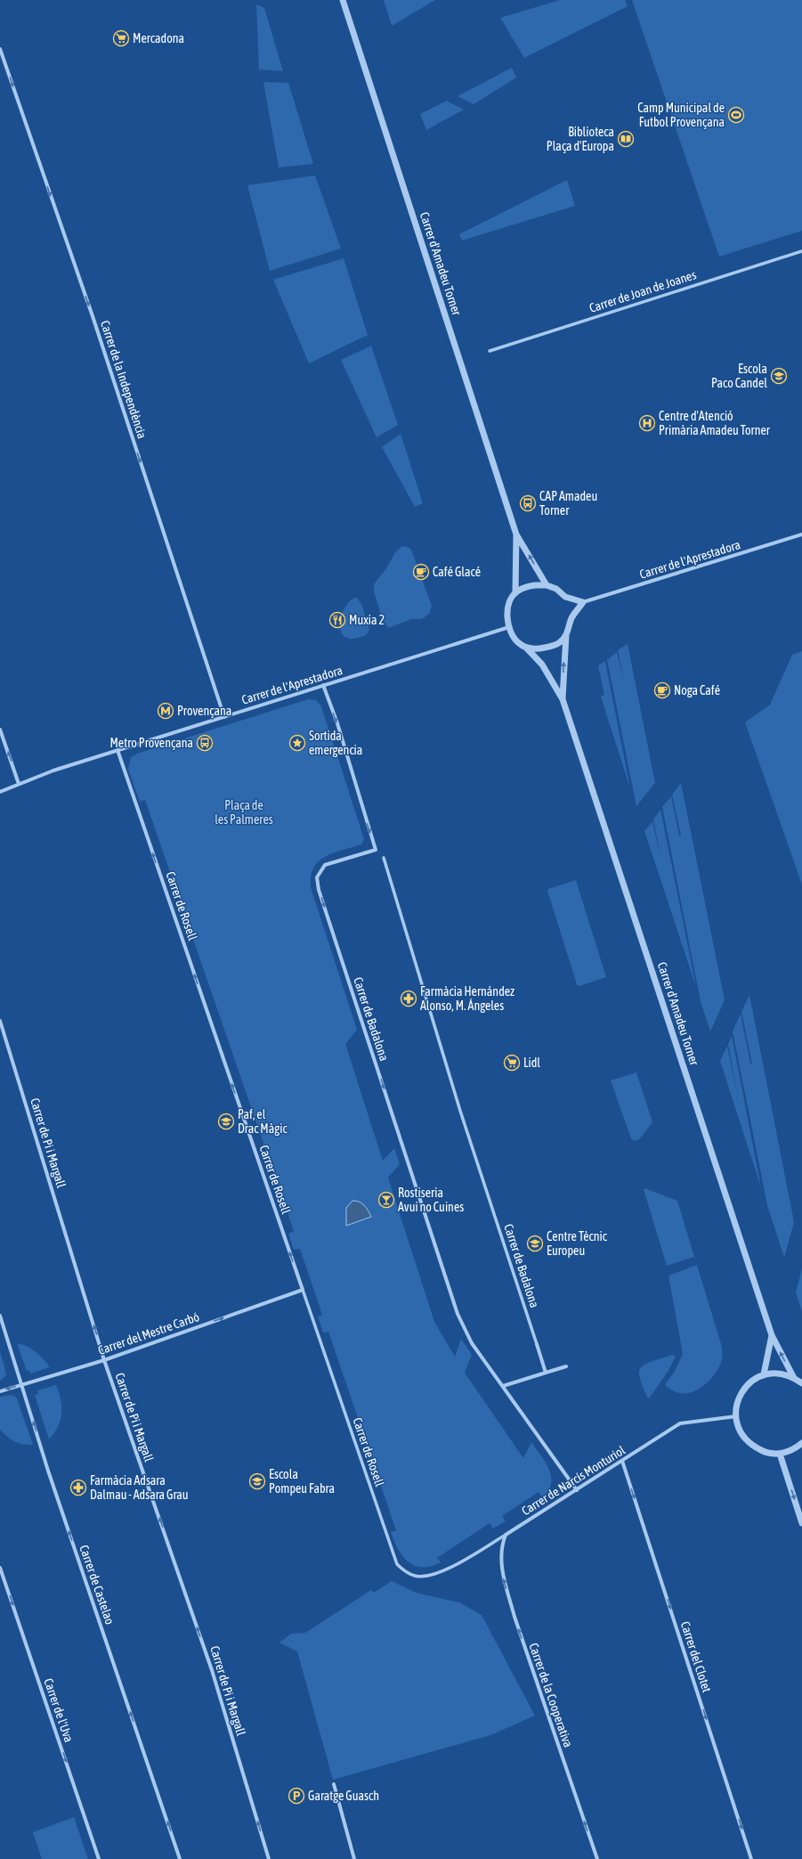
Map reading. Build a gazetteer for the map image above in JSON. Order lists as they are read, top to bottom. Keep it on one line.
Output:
{"streets":{"street":["Carrer d'Amadeu Torner","Carrer de Joan de Joanes","Carrer de la Independència","Carrer de l'Aprestadora","Carrer de Rosell","Carrer de Badalona","Carrer de Pi i Margall","Carrer del Mestre Carbó","Carrer de Narcís Monturiol","Carrer de Castelao","Carrer del Clotet","Carrer de la Cooperativa","Carrer de l'Uva"]},"crossings":[["Carrer d'Amadeu Torner","Carrer de l'Aprestadora"],["Carrer de la Independència","Carrer de l'Aprestadora"],["Carrer de l'Aprestadora","Carrer de Rosell"],["Carrer de l'Aprestadora","Carrer de Badalona"],["Carrer de Rosell","Carrer del Mestre Carbó"],["Carrer de Rosell","Carrer de Narcís Monturiol"],["Carrer de Badalona","Carrer de Narcís Monturiol"],["Carrer de Pi i Margall","Carrer del Mestre Carbó"],["Carrer del Mestre Carbó","Carrer de Castelao"],["Carrer de Narcís Monturiol","Carrer del Clotet"],["Carrer de Narcís Monturiol","Carrer de la Cooperativa"]],"one_way":["Carrer de la Independència","Carrer de Rosell","Carrer de Badalona","Carrer de Pi i Margall","Carrer del Mestre Carbó","Carrer de Castelao","Carrer del Clotet","Carrer de la Cooperativa","Carrer de l'Uva"],"parks":["Plaça de les Palmeres"],"places":{"supermarket":["Mercadona","Lidl"],"sports":["Camp Municipal de Futbol Provençana"],"library":["Biblioteca Plaça d'Europa"],"school or university":["Escola Paco Candel","Paf, el Drac Màgic","Centre Tècnic Europeu","Escola Pompeu Fabra"],"hospital":["Centre d'Atenció Primària Amadeu Torner"],"bus stop":["CAP Amadeu Torner","Metro Provençana"],"cafe":["Café Glacé","Noga Café"],"restaurant":["Muxia 2"],"metro station":["Provençana"],"place":["Sortida emergencia"],"pharmacy":["Farmàcia Hernández Alonso, M. Ángeles","Farmàcia Adsara Dalmau - Adsara Grau"],"bar":["Rostiseria Avui no Cuines"],"parking":["Garatge Guasch"]}}
